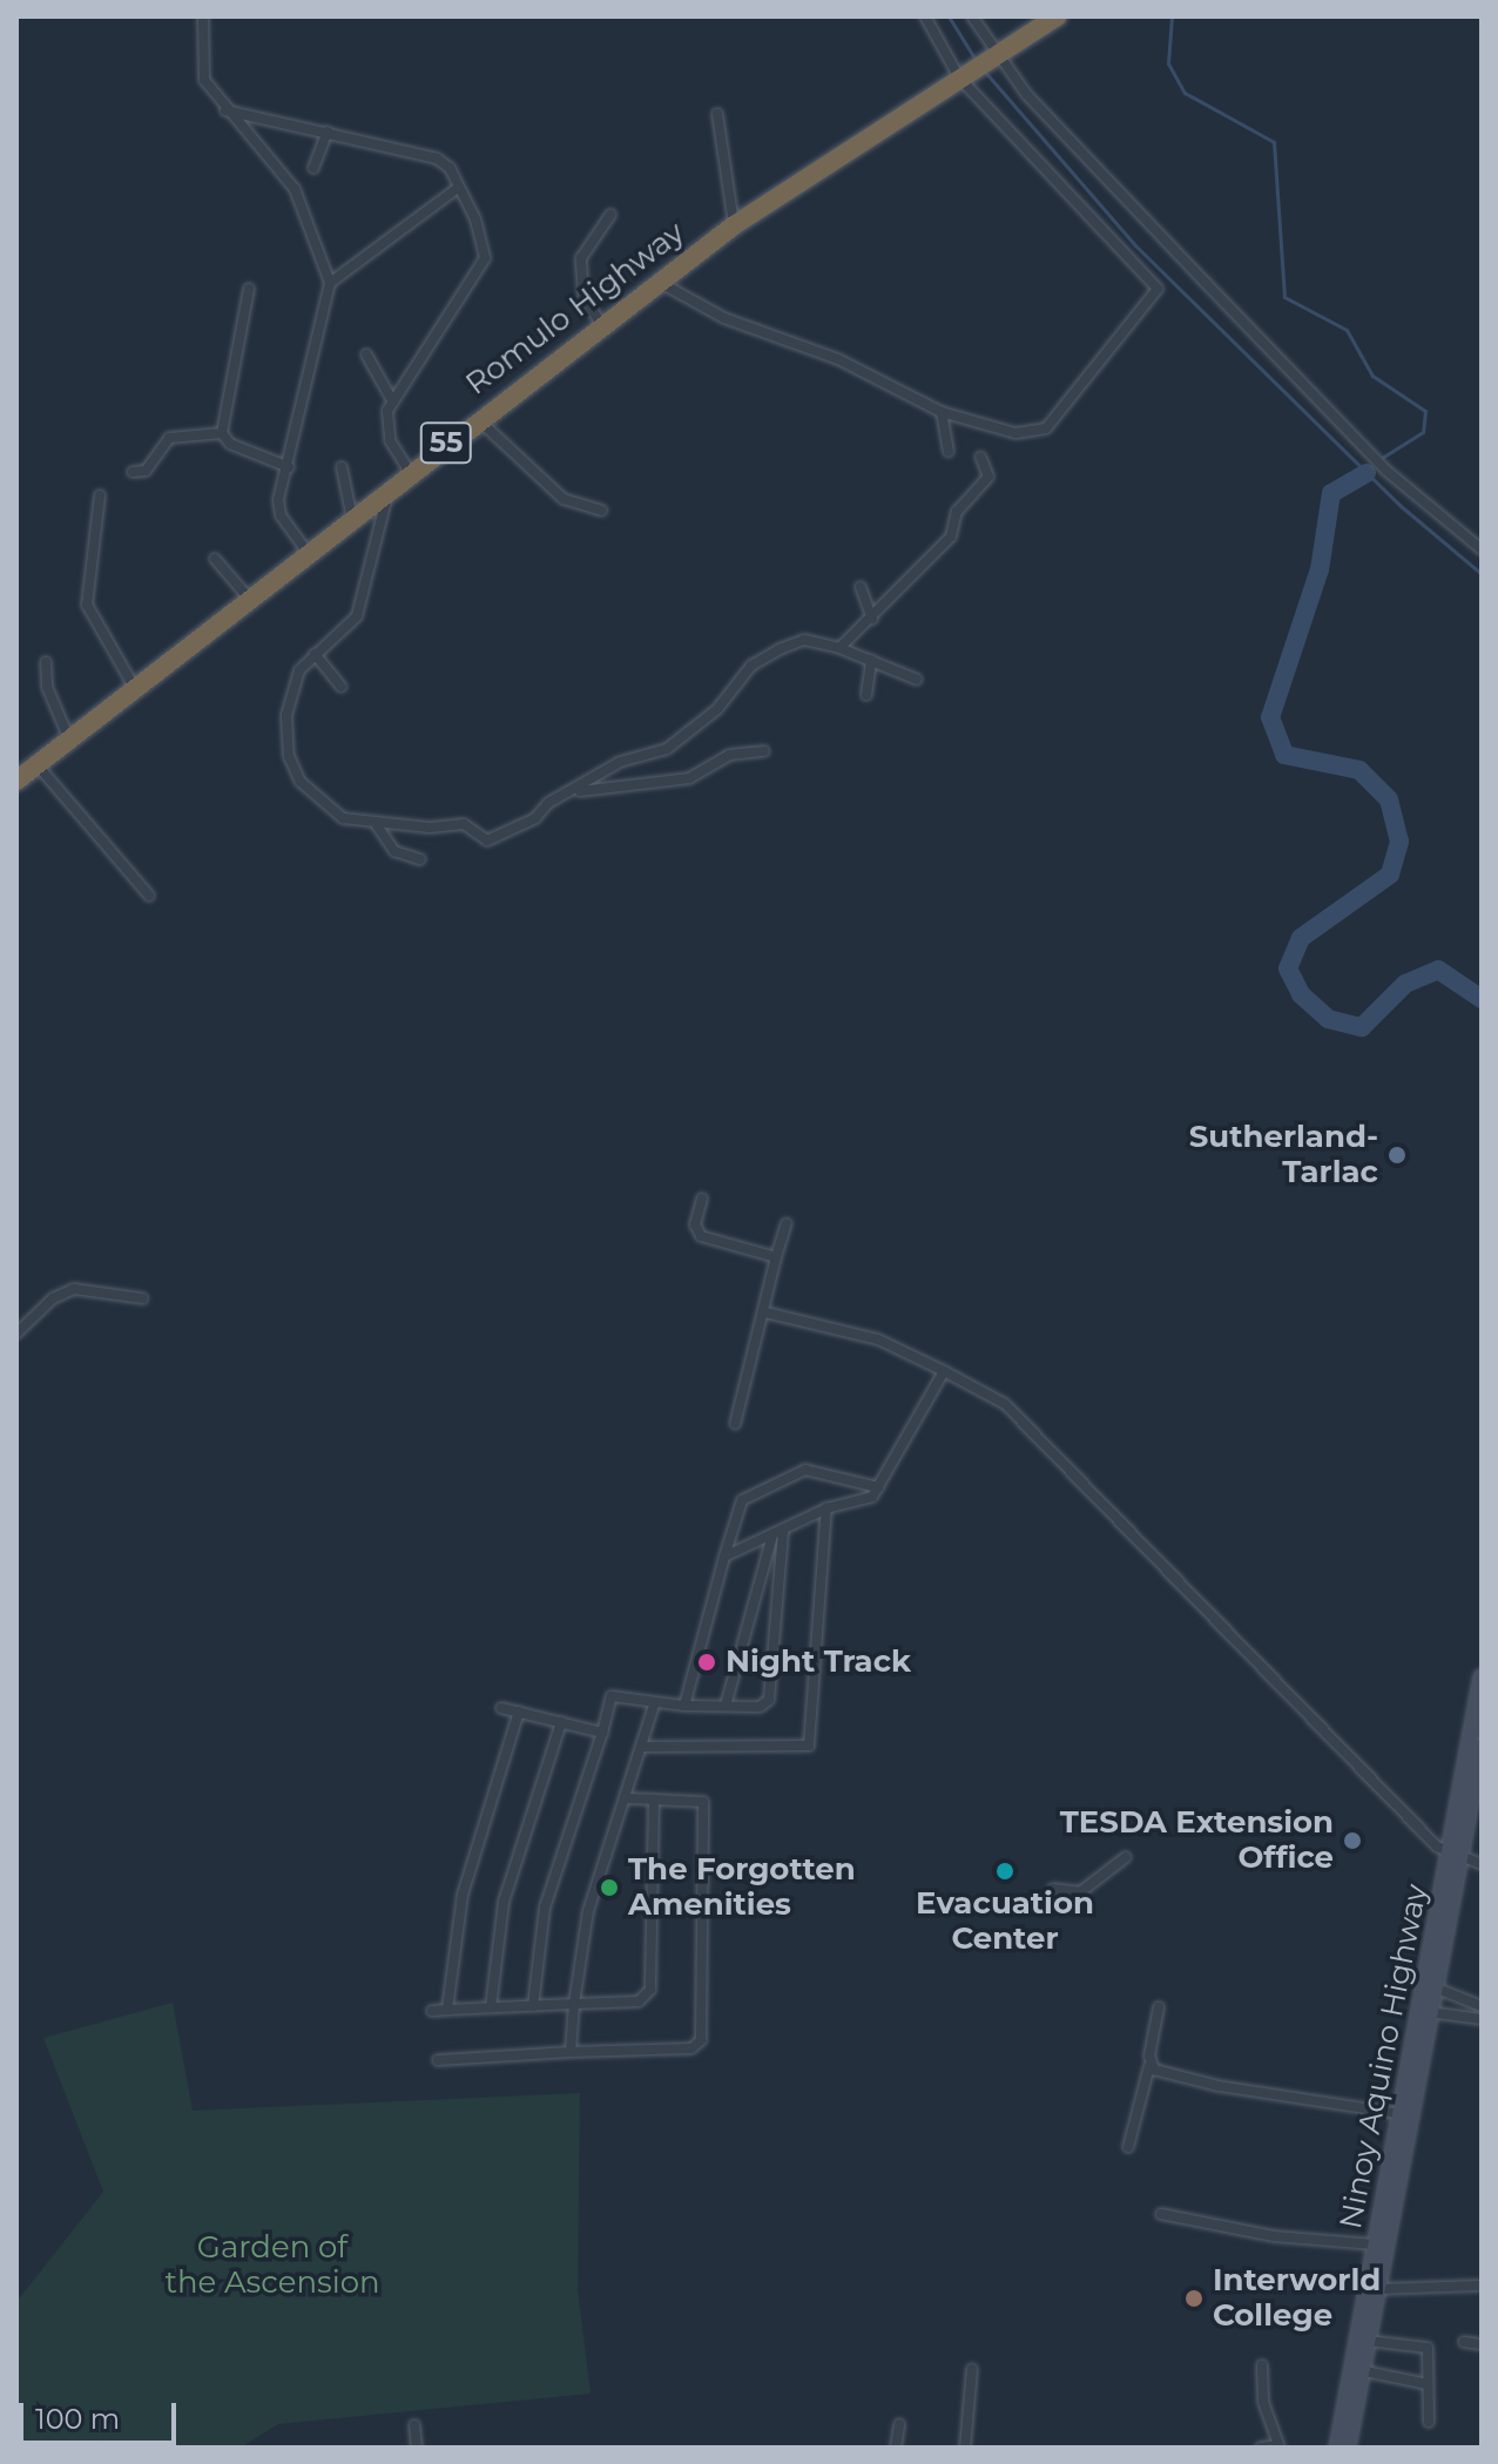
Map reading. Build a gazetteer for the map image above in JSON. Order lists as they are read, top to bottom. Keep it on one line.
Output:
{"streets":{"highway":["Romulo Highway","55"],"main road":["Ninoy Aquino Highway"]},"parks":["Garden of the Ascension"],"places":["Sutherland- Tarlac","Night Track","TESDA Extension Office","Evacuation Center","The Forgotten Amenities","Interworld College"],"scale_bar":"100 m"}
